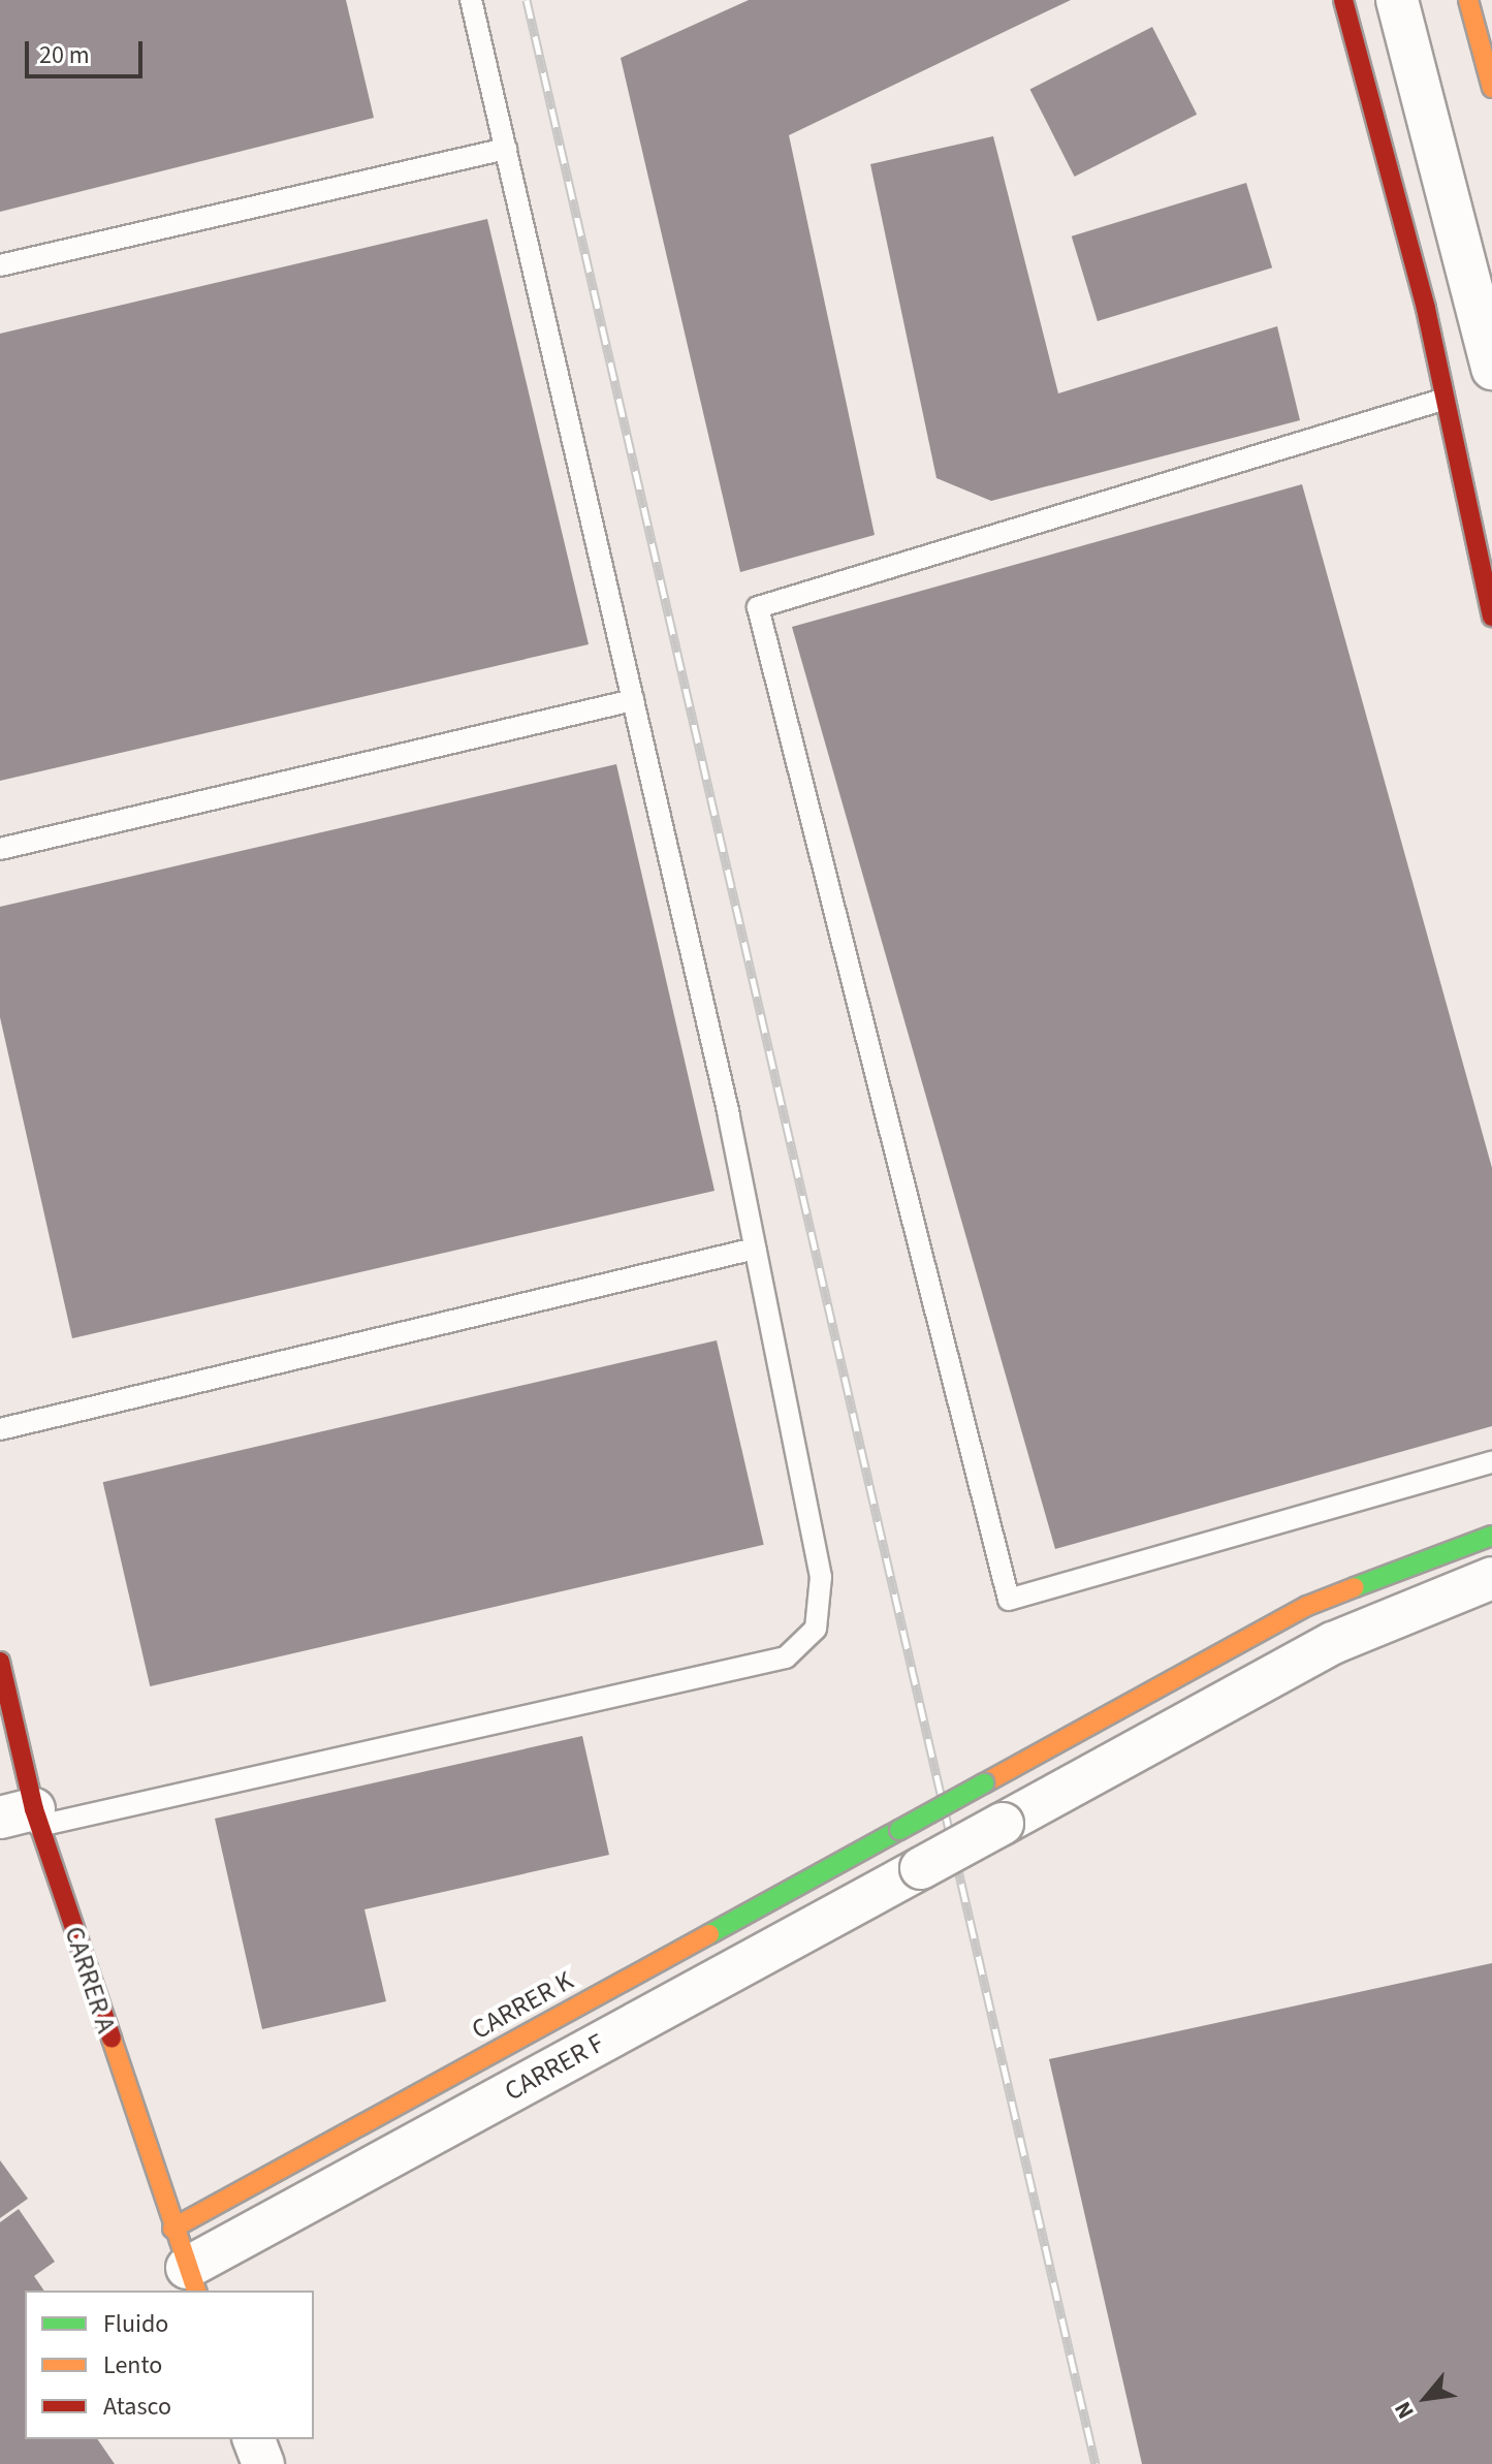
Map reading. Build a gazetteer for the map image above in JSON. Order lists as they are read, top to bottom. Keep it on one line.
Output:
{"streets":{"main road":["CARRER A","CARRER K"],"street":["CARRER F"]},"crossings":[["CARRER A","CARRER K"],["CARRER A","CARRER F"]],"legend":["Fluido","Lento","Atasco"],"scale_bar":"20 m","north":"bottom left"}
